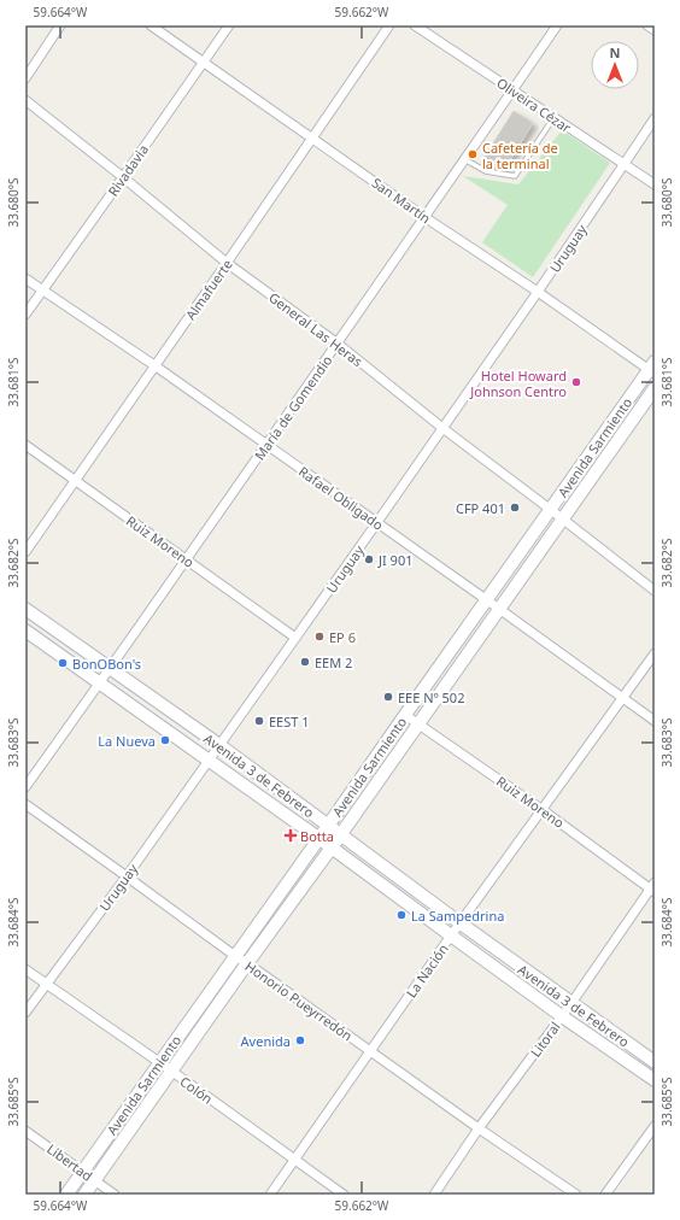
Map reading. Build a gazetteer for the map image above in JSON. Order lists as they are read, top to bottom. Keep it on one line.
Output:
{"streets":{"main road":["Avenida Sarmiento","Avenida 3 de Febrero"],"street":["Oliveira Cézar","Rivadavia","San Martín","Uruguay","Almafuerte","General Las Heras","María de Gomendio","Rafael Obligado","Ruiz Moreno","La Nación","Honorio Pueyrredón","Litoral","Colón","Libertad"]},"crossings":[["Oliveira Cézar","Uruguay"],["Oliveira Cézar","María de Gomendio"],["Rivadavia","San Martín"],["Rivadavia","General Las Heras"],["Rivadavia","Rafael Obligado"],["San Martín","Uruguay"],["San Martín","Almafuerte"],["San Martín","María de Gomendio"],["San Martín","Avenida Sarmiento"],["Uruguay","General Las Heras"],["Uruguay","Rafael Obligado"],["Uruguay","Ruiz Moreno"],["Uruguay","Avenida 3 de Febrero"],["Uruguay","Honorio Pueyrredón"],["Uruguay","Colón"],["Almafuerte","General Las Heras"],["Almafuerte","Rafael Obligado"],["Almafuerte","Ruiz Moreno"],["General Las Heras","María de Gomendio"],["General Las Heras","Avenida Sarmiento"],["María de Gomendio","Rafael Obligado"],["María de Gomendio","Ruiz Moreno"],["María de Gomendio","Avenida 3 de Febrero"],["Avenida Sarmiento","Rafael Obligado"],["Avenida Sarmiento","Ruiz Moreno"],["Avenida Sarmiento","Avenida 3 de Febrero"],["Avenida Sarmiento","Honorio Pueyrredón"],["Avenida Sarmiento","Colón"],["Avenida Sarmiento","Libertad"],["Rafael Obligado","La Nación"],["Ruiz Moreno","La Nación"],["Ruiz Moreno","Litoral"],["Avenida 3 de Febrero","La Nación"],["Avenida 3 de Febrero","Litoral"],["La Nación","Honorio Pueyrredón"],["La Nación","Colón"],["Honorio Pueyrredón","Litoral"]],"places":{"other":["Cafetería de la terminal","Hotel Howard Johnson Centro","CFP 401","JI 901","EP 6","EEM 2","BonOBon's","EEE Nº 502","EEST 1","La Nueva","La Sampedrina","Avenida"],"health":["Botta"]},"north":"top","coordinates":["59.664°W","59.662°W","33.680°S","33.681°S","33.682°S","33.683°S","33.684°S","33.685°S"]}
